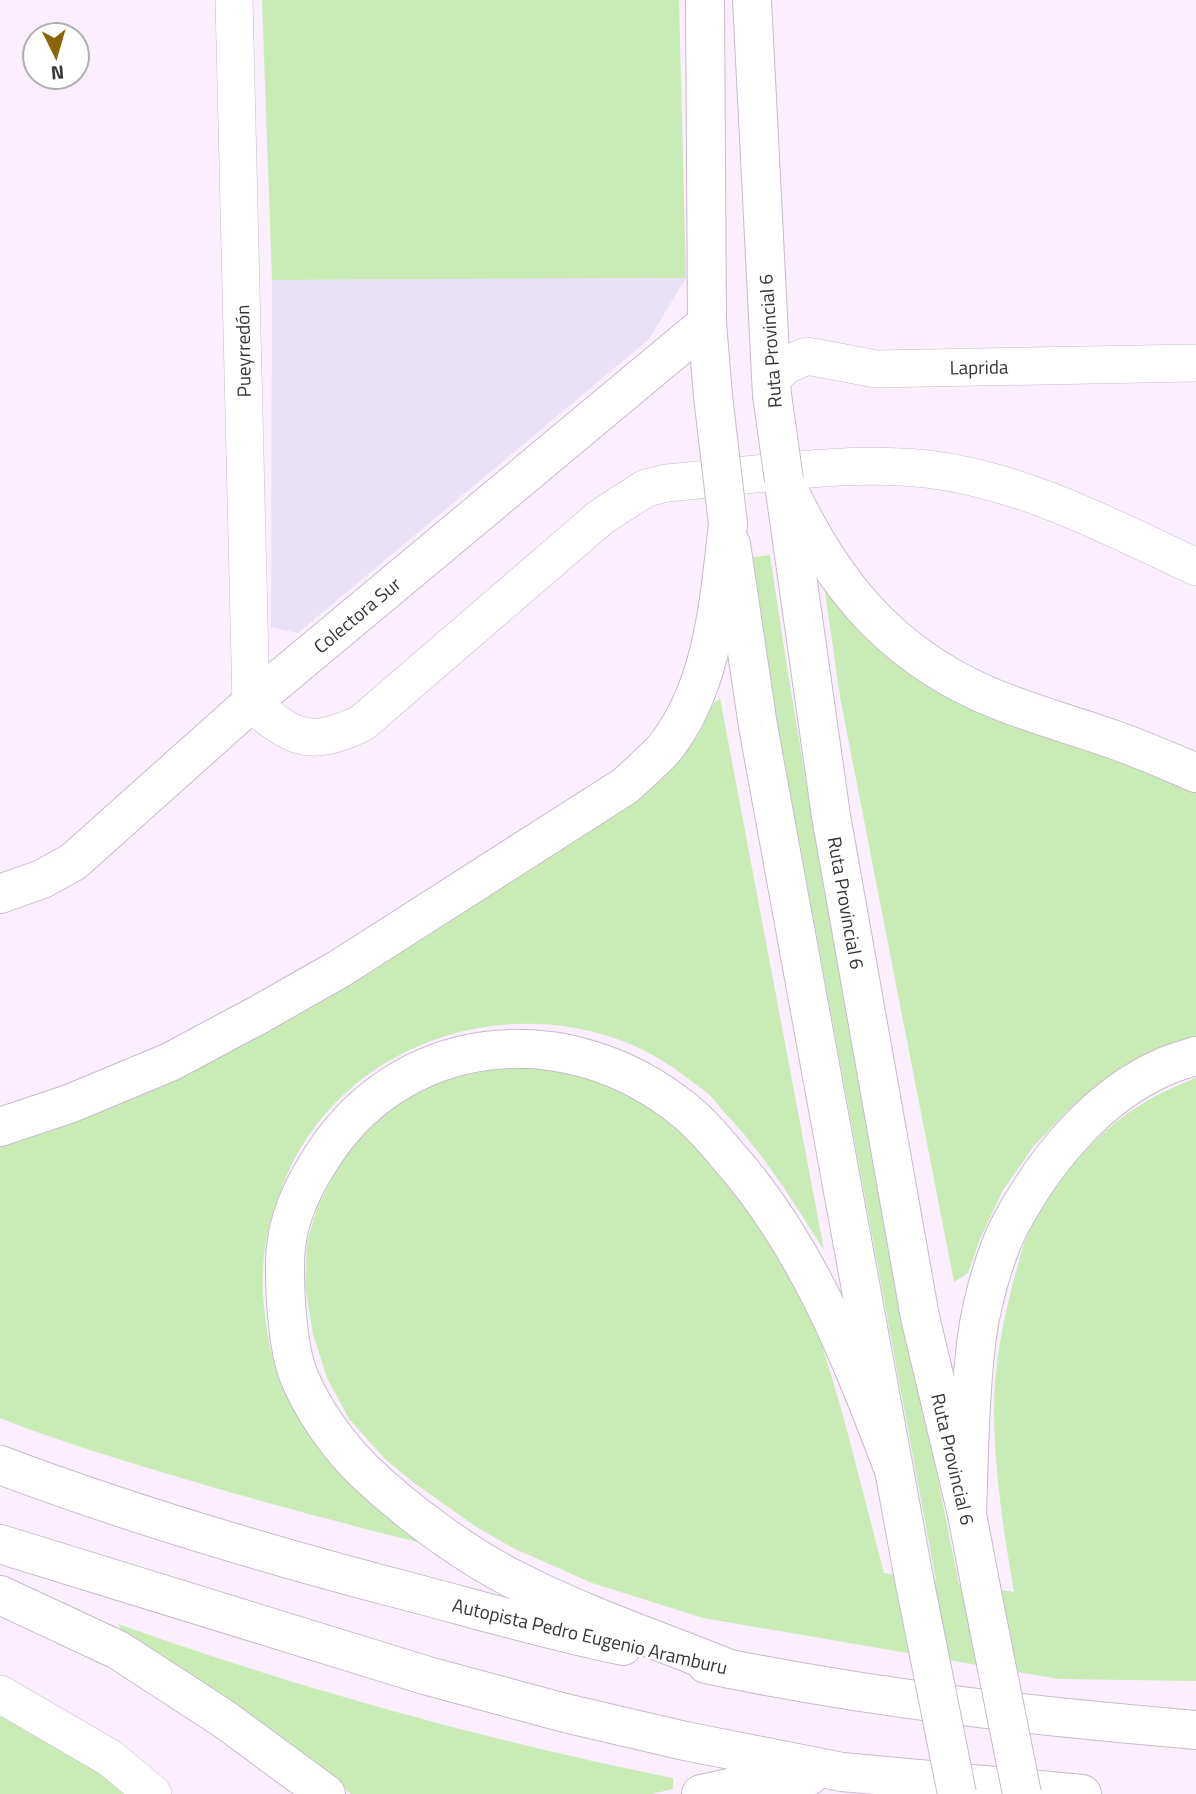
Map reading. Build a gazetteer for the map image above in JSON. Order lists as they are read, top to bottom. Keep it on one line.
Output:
{"streets":{"main road":["Ruta Provincial 6","Colectora Sur","Autopista Pedro Eugenio Aramburu"],"street":["Pueyrredón","Laprida"]},"crossings":[["Ruta Provincial 6","Laprida"],["Pueyrredón","Colectora Sur"]],"north":"bottom"}
